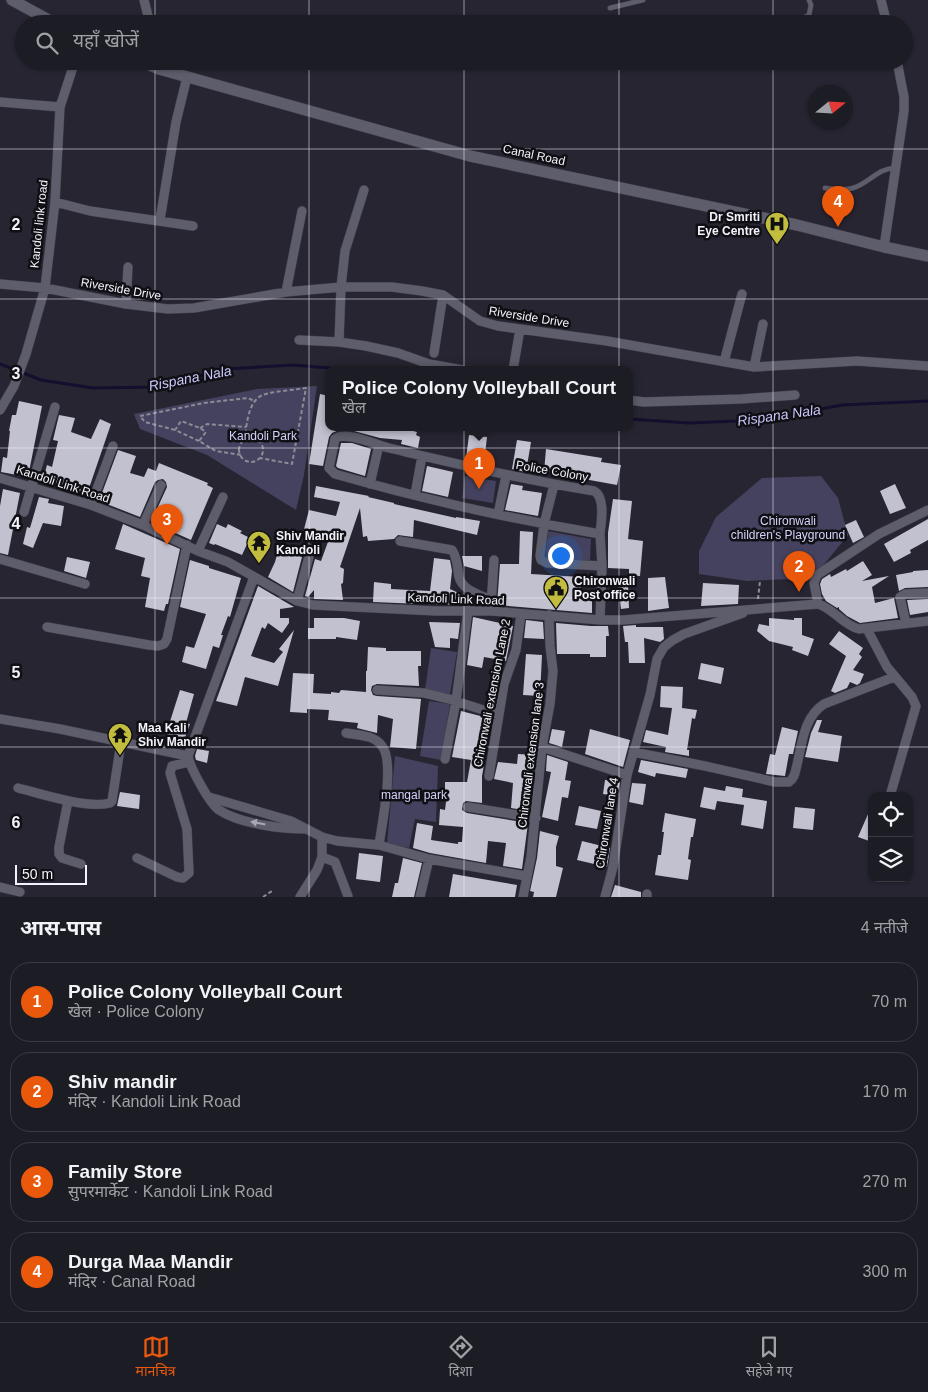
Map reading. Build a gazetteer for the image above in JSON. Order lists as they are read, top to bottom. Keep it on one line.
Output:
{"streets":{"street":["Canal Road","Kandoli link road","Riverside Drive","Police Colony","Kandoli Link Road","Chironwali extension Lane 2","Chironwali extension lane 3","Chironwali lane 4"]},"crossings":[["Kandoli link road","Riverside Drive"],["Kandoli Link Road","Chironwali extension Lane 2"],["Kandoli Link Road","Chironwali extension lane 3"],["Kandoli Link Road","Chironwali lane 4"]],"water":["Rispana Nala"],"parks":["Kandoli Park","Chironwali children's Playground","mangal park"],"places":{"hospital":["Dr Smriti Eye Centre"],"temple":["Shiv Mandir Kandoli","Maa Kali Shiv Mandir"],"public building":["Chironwali Post office"]},"scale_bar":"50 m","north":"right","page":{"search":"यहाँ खोजें","pins":["4","1","3","2"],"popup":["Police Colony Volleyball Court","खेल"],"scale":"50 m","heading":["आस-पास","4 नतीजे"],"list":[{"mark":"1","name":"Police Colony Volleyball Court","note":"खेल · Police Colony","value":"70 m"},{"mark":"2","name":"Shiv mandir","note":"मंदिर · Kandoli Link Road","value":"170 m"},{"mark":"3","name":"Family Store","note":"सुपरमार्केट · Kandoli Link Road","value":"270 m"},{"mark":"4","name":"Durga Maa Mandir","note":"मंदिर · Canal Road","value":"300 m"}],"nav":["मानचित्र","दिशा","सहेजे गए"]},"grid":{"rows":["2","3","4","5","6"]}}
